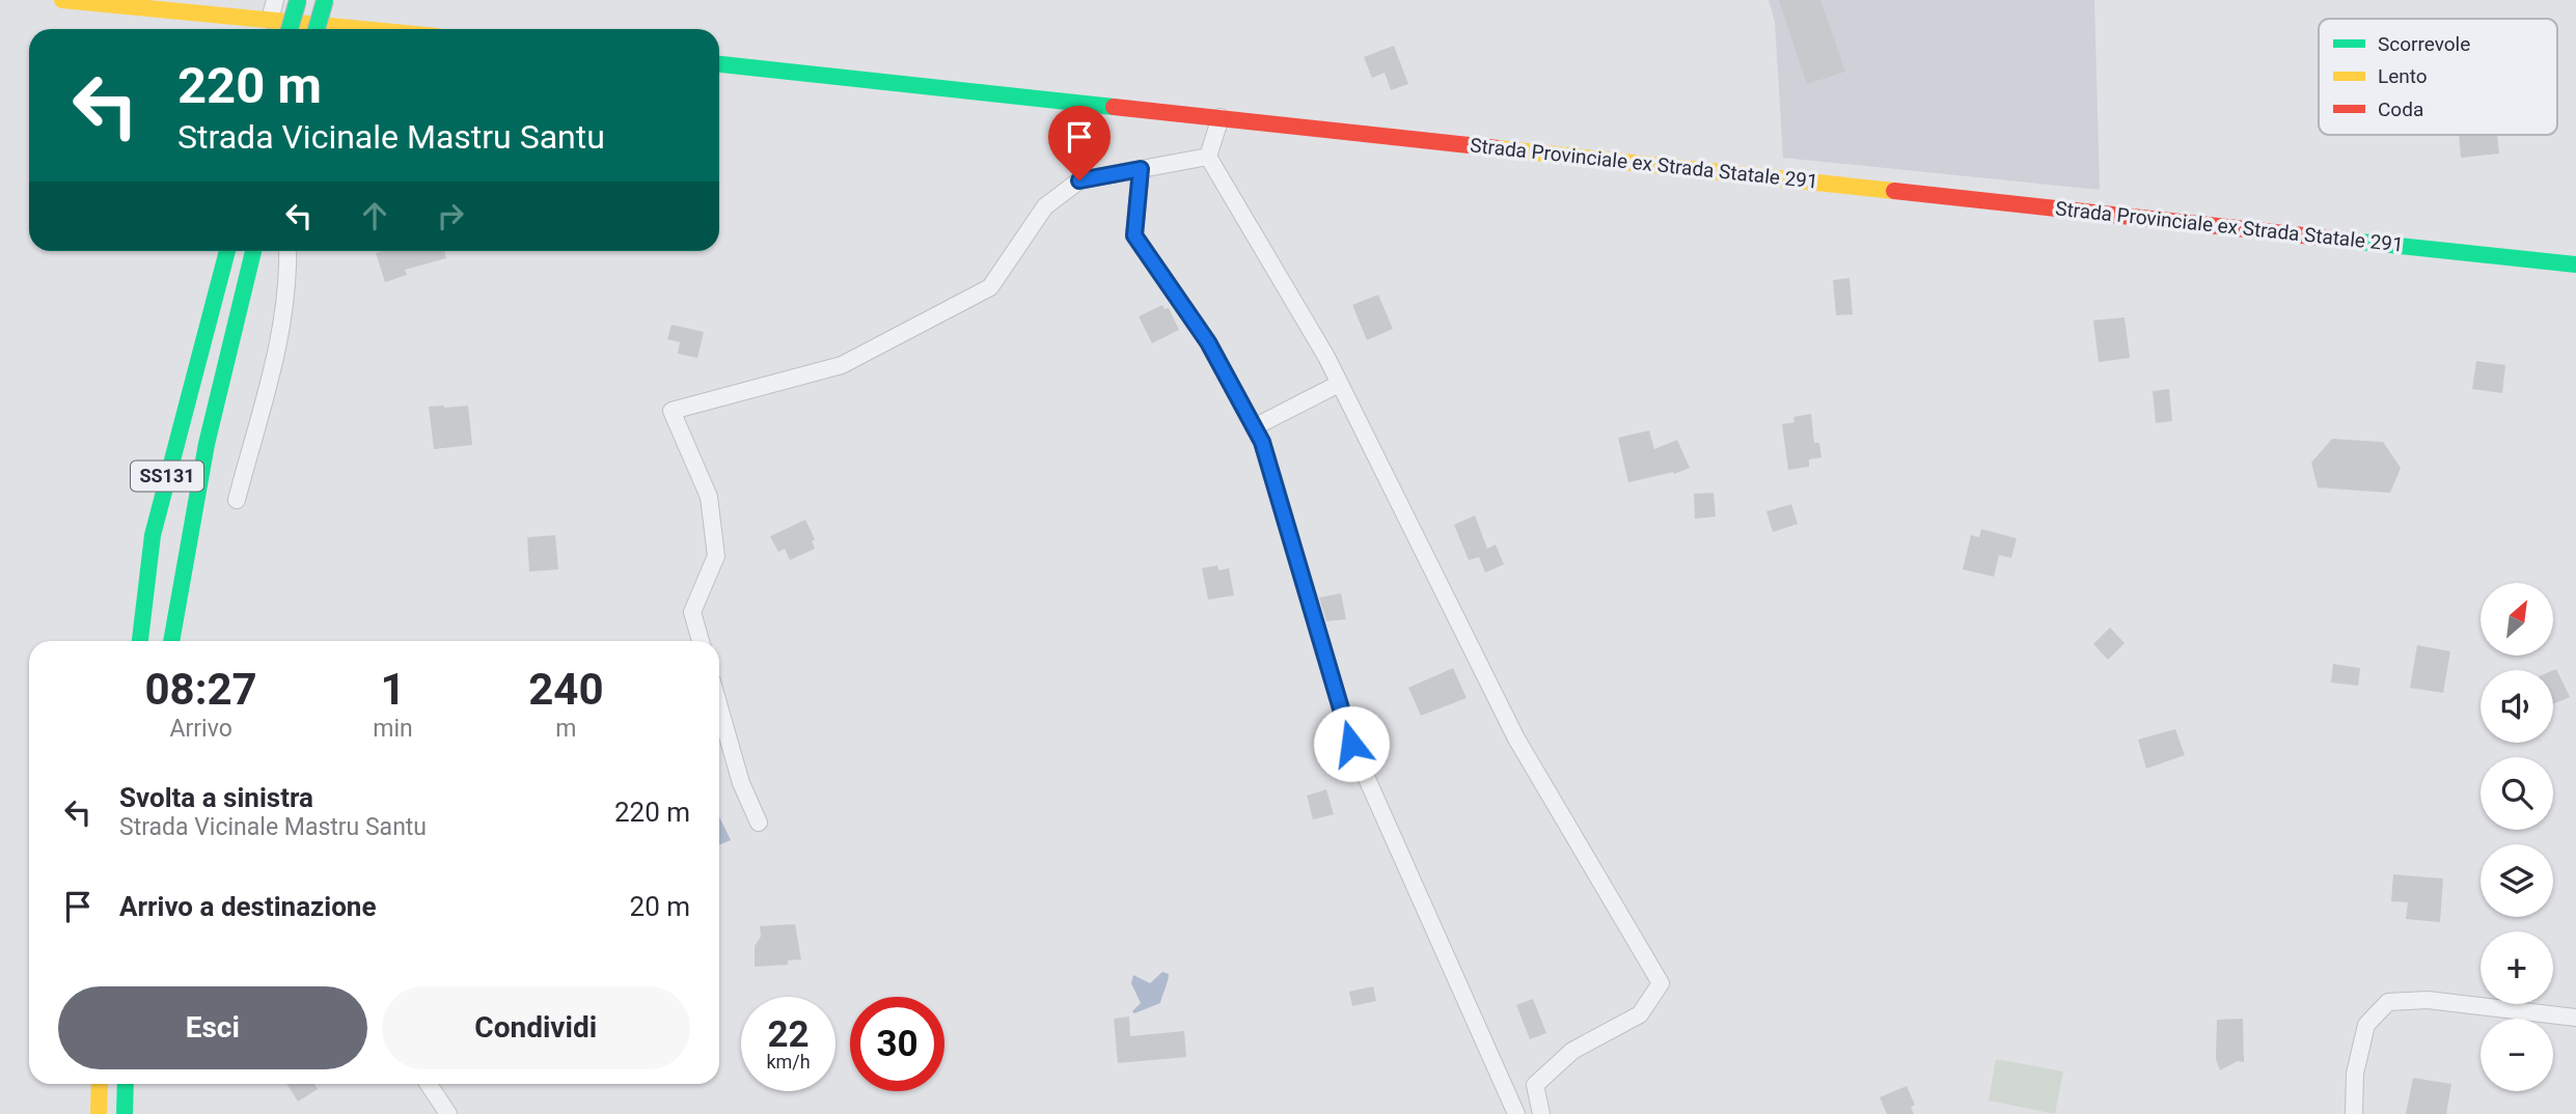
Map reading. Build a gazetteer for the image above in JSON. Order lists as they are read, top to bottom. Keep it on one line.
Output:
{"streets":{"main road":["Strada Provinciale ex Strada Statale 291","SS131"]},"legend":["Scorrevole","Lento","Coda"],"north":"top right","page":{"turn":["220 m","Strada Vicinale Mastru Santu"],"map_buttons":["+","−"],"eta":["08:27","Arrivo","1","min","240","m"],"list":[{"name":"Svolta a sinistra","note":"Strada Vicinale Mastru Santu","value":"220 m"},{"name":"Arrivo a destinazione","value":"20 m"}],"buttons":["Esci","Condividi"],"speed":"22 km/h","limit":"30"}}
